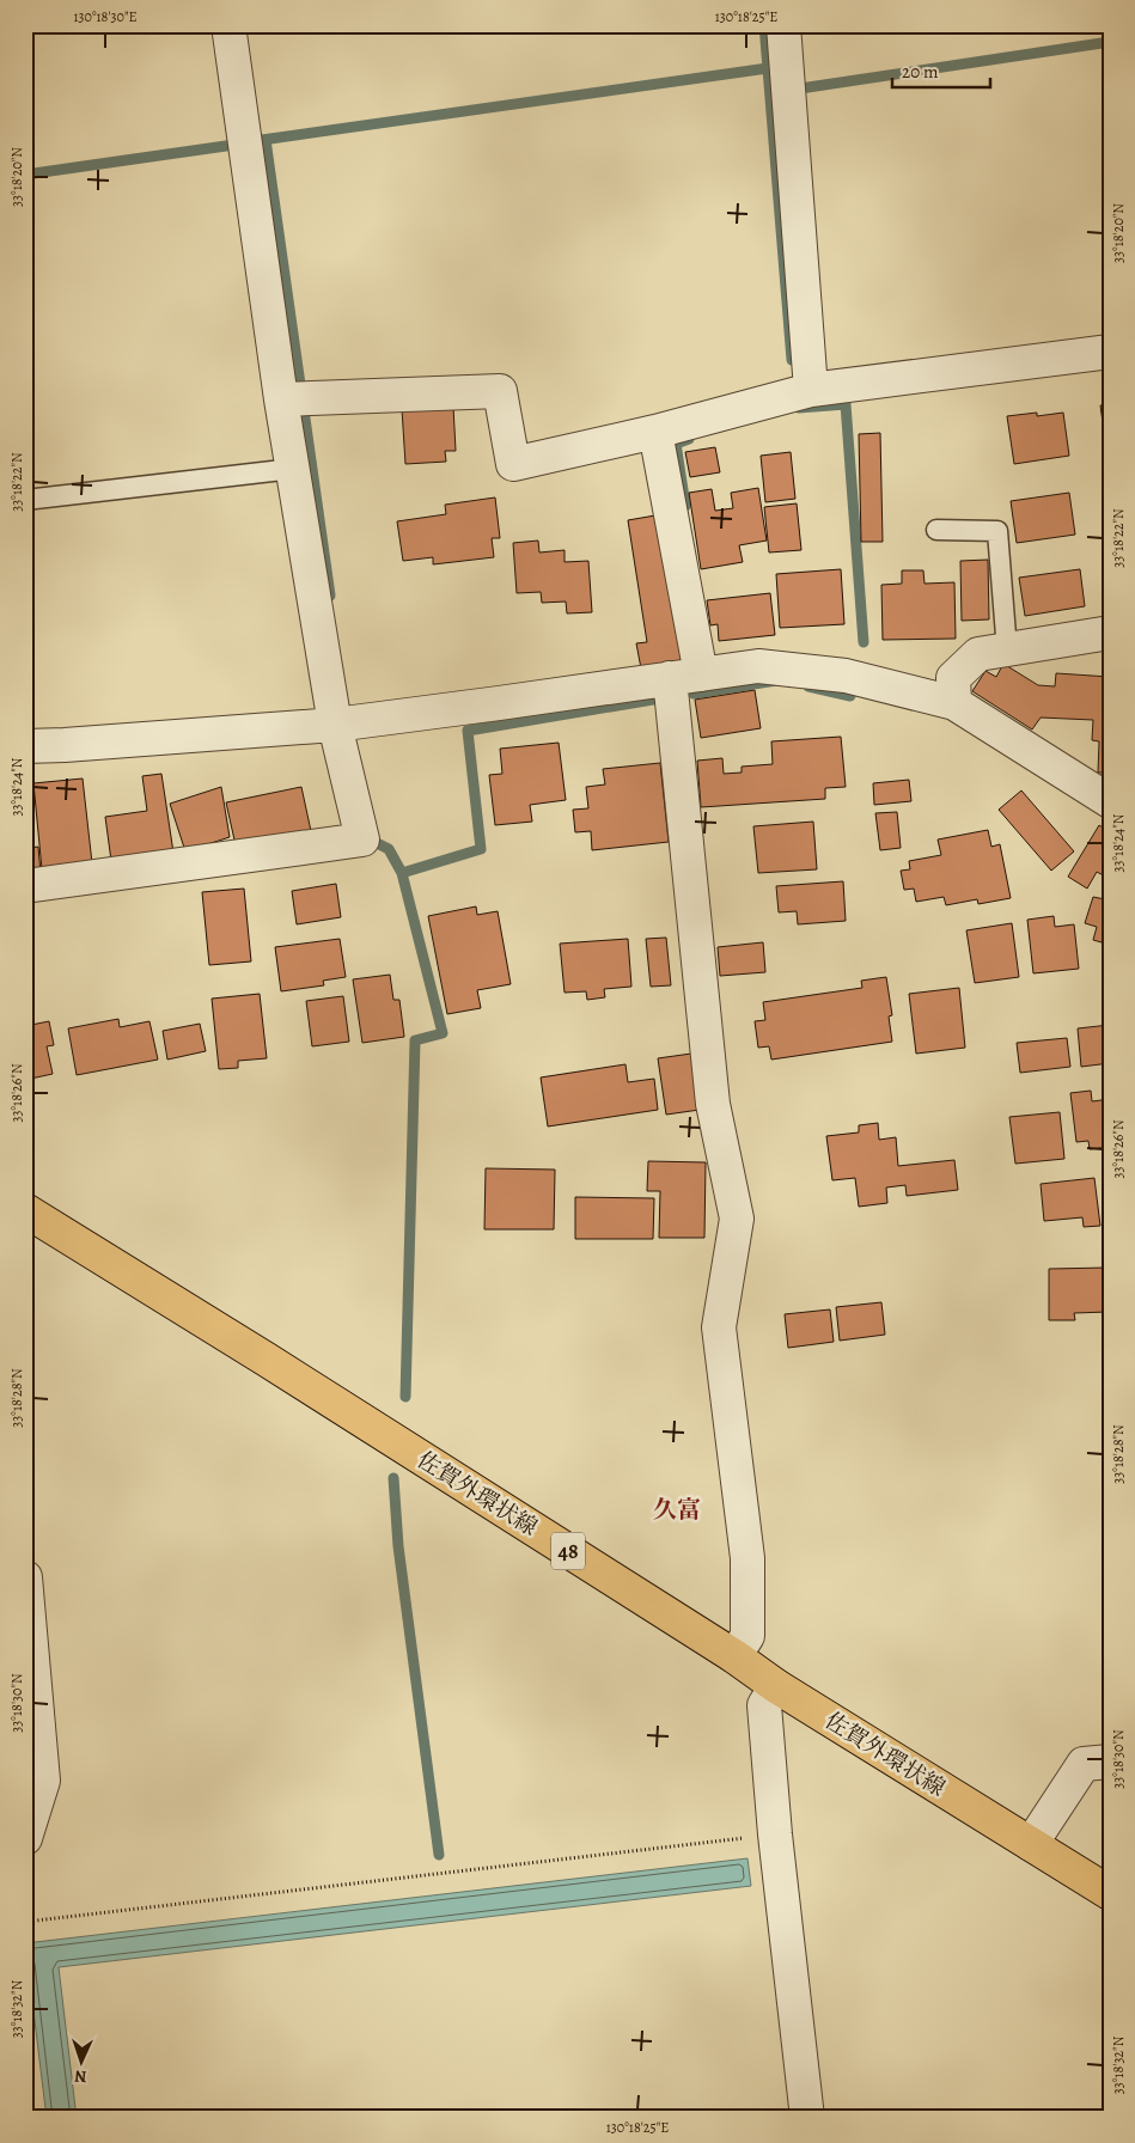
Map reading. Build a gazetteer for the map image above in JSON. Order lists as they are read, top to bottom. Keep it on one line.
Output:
{"streets":{"main road":["佐賀外環状線","48"]},"districts":["久富"],"scale_bar":"20 m","north":"bottom","coordinates":["130°18'30\"E","130°18'25\"E","33°18'20\"N","33°18'22\"N","33°18'24\"N","33°18'26\"N","33°18'28\"N","33°18'30\"N","33°18'32\"N"]}
